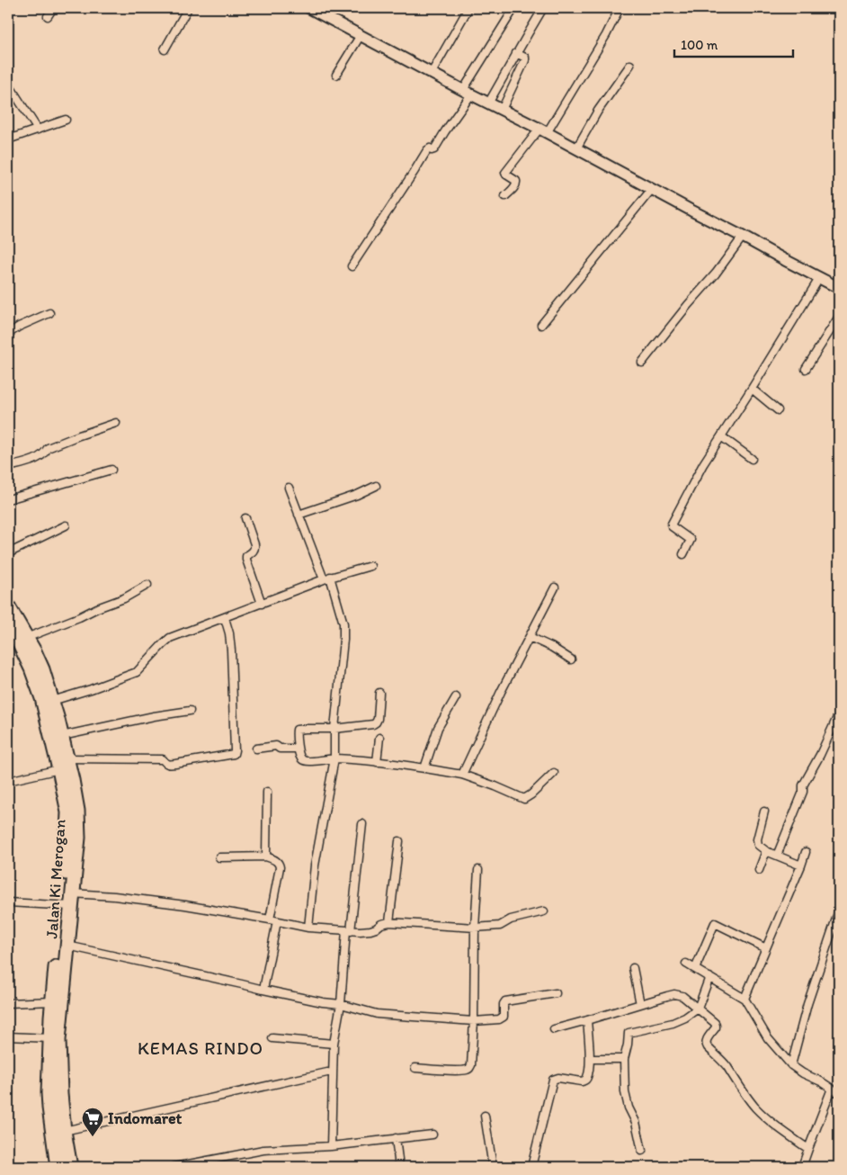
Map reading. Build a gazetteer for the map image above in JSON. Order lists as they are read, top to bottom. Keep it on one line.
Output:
{"streets":{"highway":["Jalan Ki Merogan"]},"districts":["KEMAS RINDO"],"places":{"supermarket":["Indomaret"]},"scale_bar":"100 m"}
